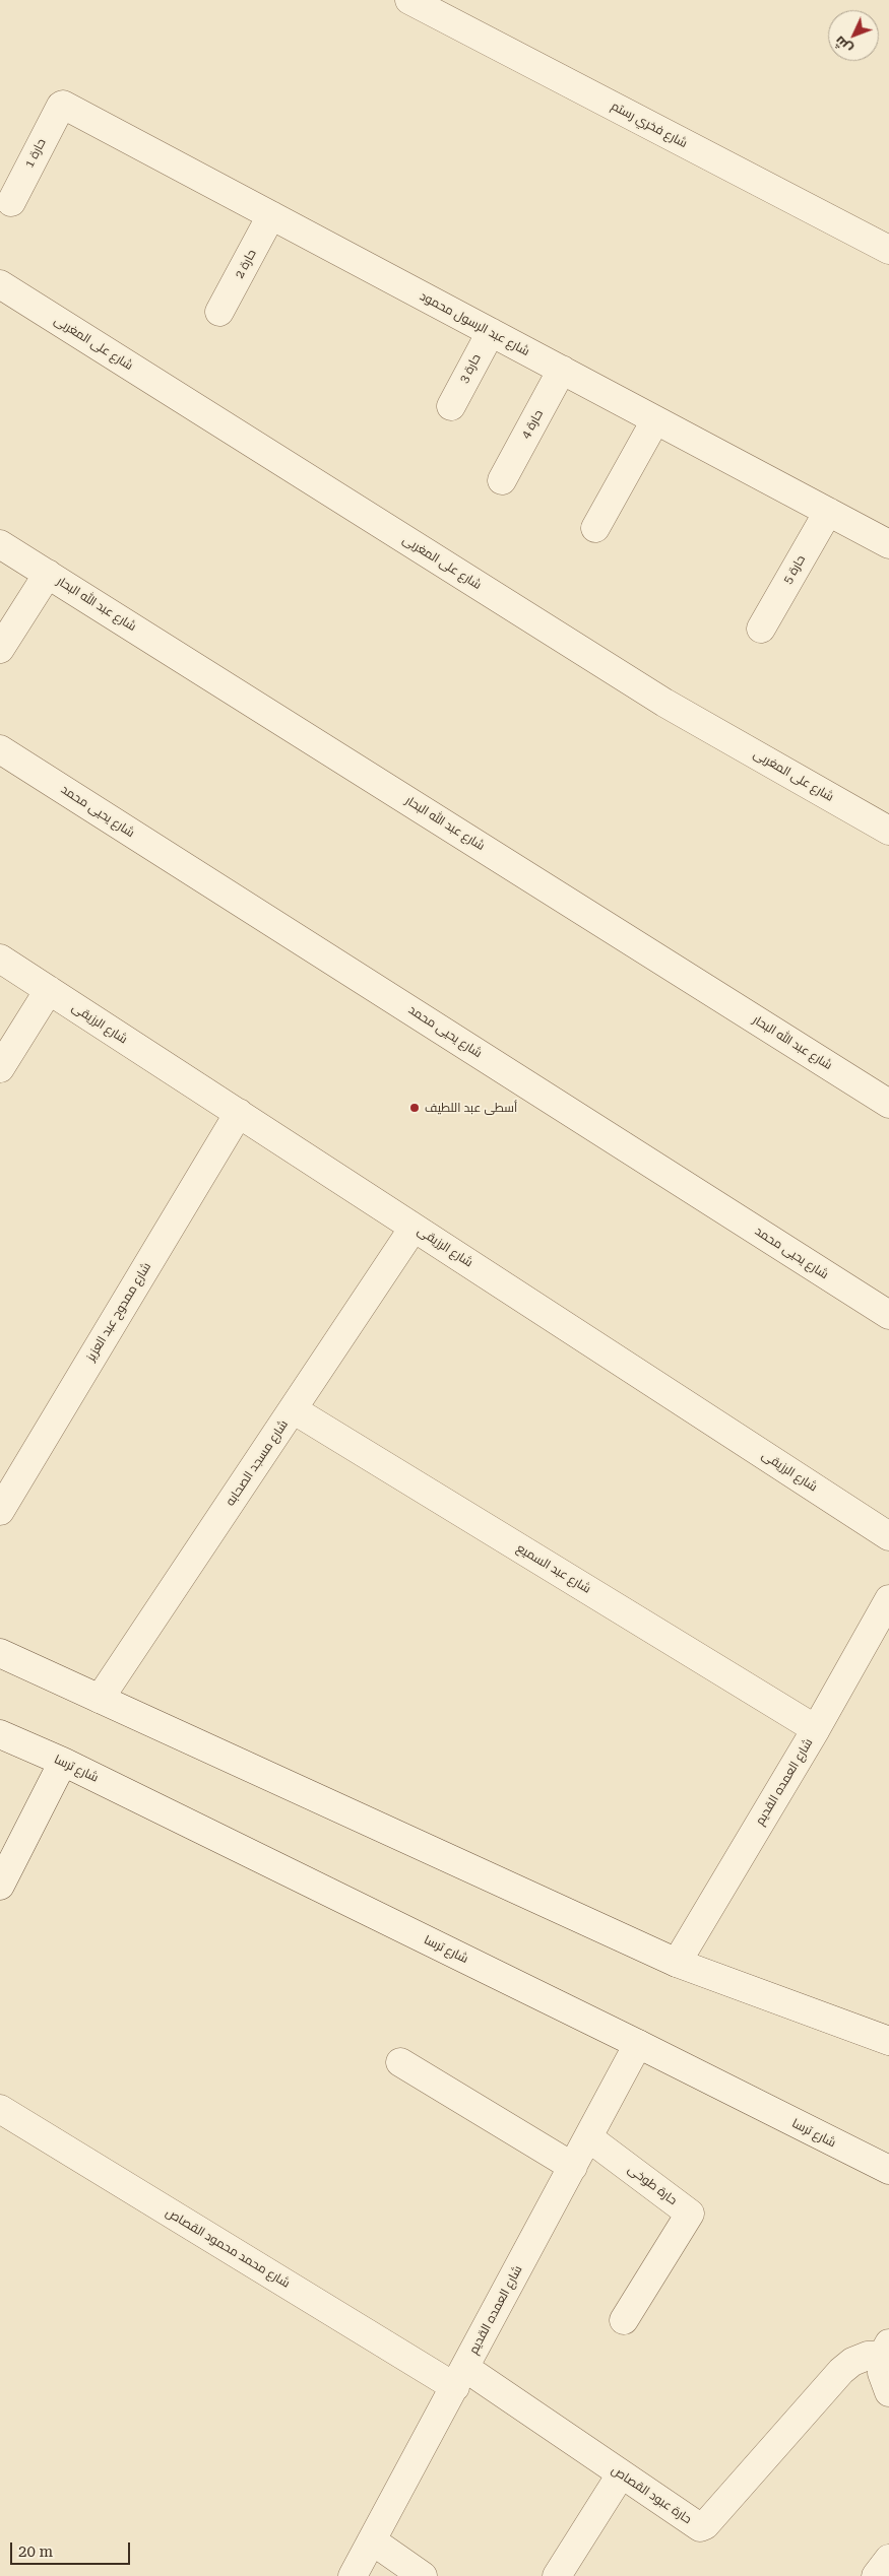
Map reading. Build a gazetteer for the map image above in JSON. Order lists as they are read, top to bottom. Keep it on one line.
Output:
{"streets":{"street":["شارع فخري رستم","حارة 1","حارة 2","شارع عبد الرسول محمود","شارع على المغربى","حارة 3","حارة 4","حارة 5","شارع عبد الله البحار","شارع يحيى محمد","شارع الرزيقى","شارع ممدوح عبد العزيز","شارع مسجد الصحابه","شارع عبد السميع","شارع ترسا","شارع العمده القديم","حارة طوخى","شارع محمد محمود القصاص","حارة عبود القصاص"]},"crossings":[["حارة 1","شارع عبد الرسول محمود"],["حارة 2","شارع عبد الرسول محمود"],["شارع عبد الرسول محمود","حارة 3"],["شارع عبد الرسول محمود","حارة 4"],["شارع عبد الرسول محمود","حارة 5"],["شارع الرزيقى","شارع ممدوح عبد العزيز"],["شارع الرزيقى","شارع مسجد الصحابه"],["شارع مسجد الصحابه","شارع عبد السميع"],["شارع عبد السميع","شارع العمده القديم"],["شارع ترسا","شارع العمده القديم"],["شارع العمده القديم","حارة طوخى"],["شارع العمده القديم","شارع محمد محمود القصاص"],["شارع العمده القديم","حارة عبود القصاص"],["شارع محمد محمود القصاص","حارة عبود القصاص"]],"places":["أسطى عبد اللطيف"],"scale_bar":"20 m","north":"bottom left"}
